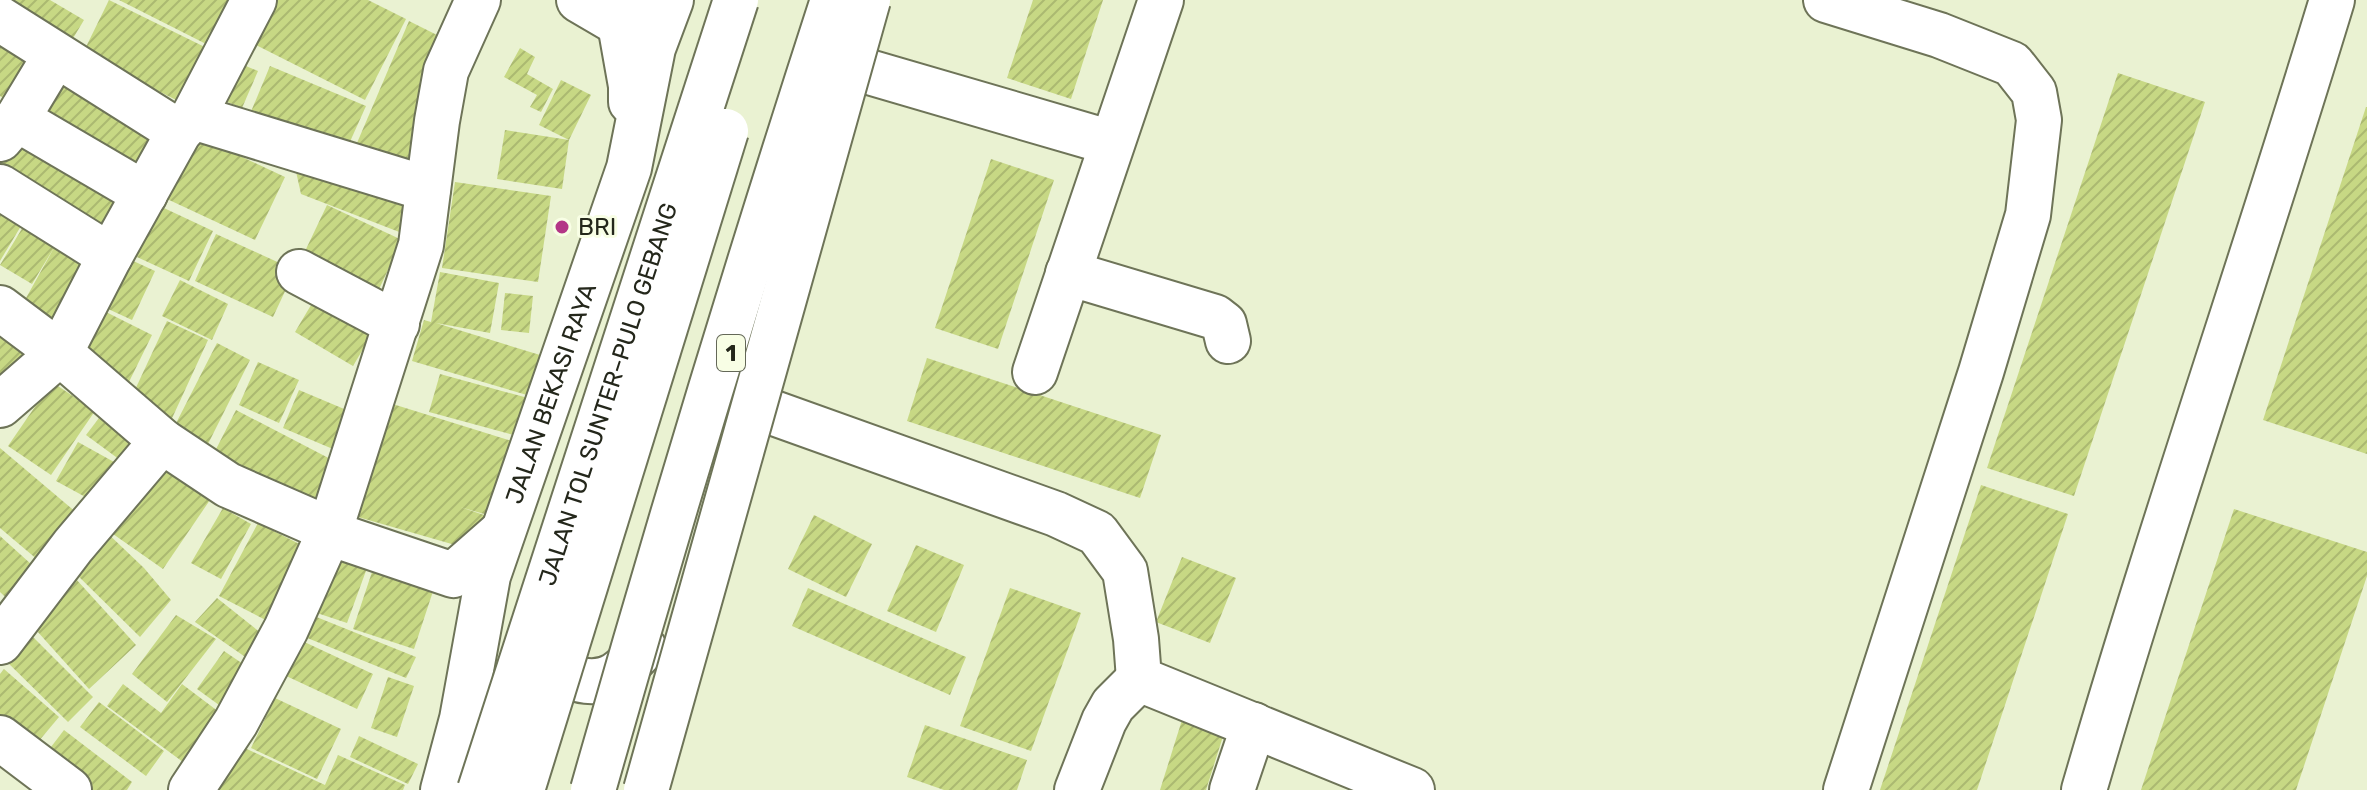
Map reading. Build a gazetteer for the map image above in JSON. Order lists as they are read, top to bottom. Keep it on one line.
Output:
{"streets":{"main road":["1","JALAN BEKASI RAYA","JALAN TOL SUNTER–PULO GEBANG"]},"places":["BRI"]}
